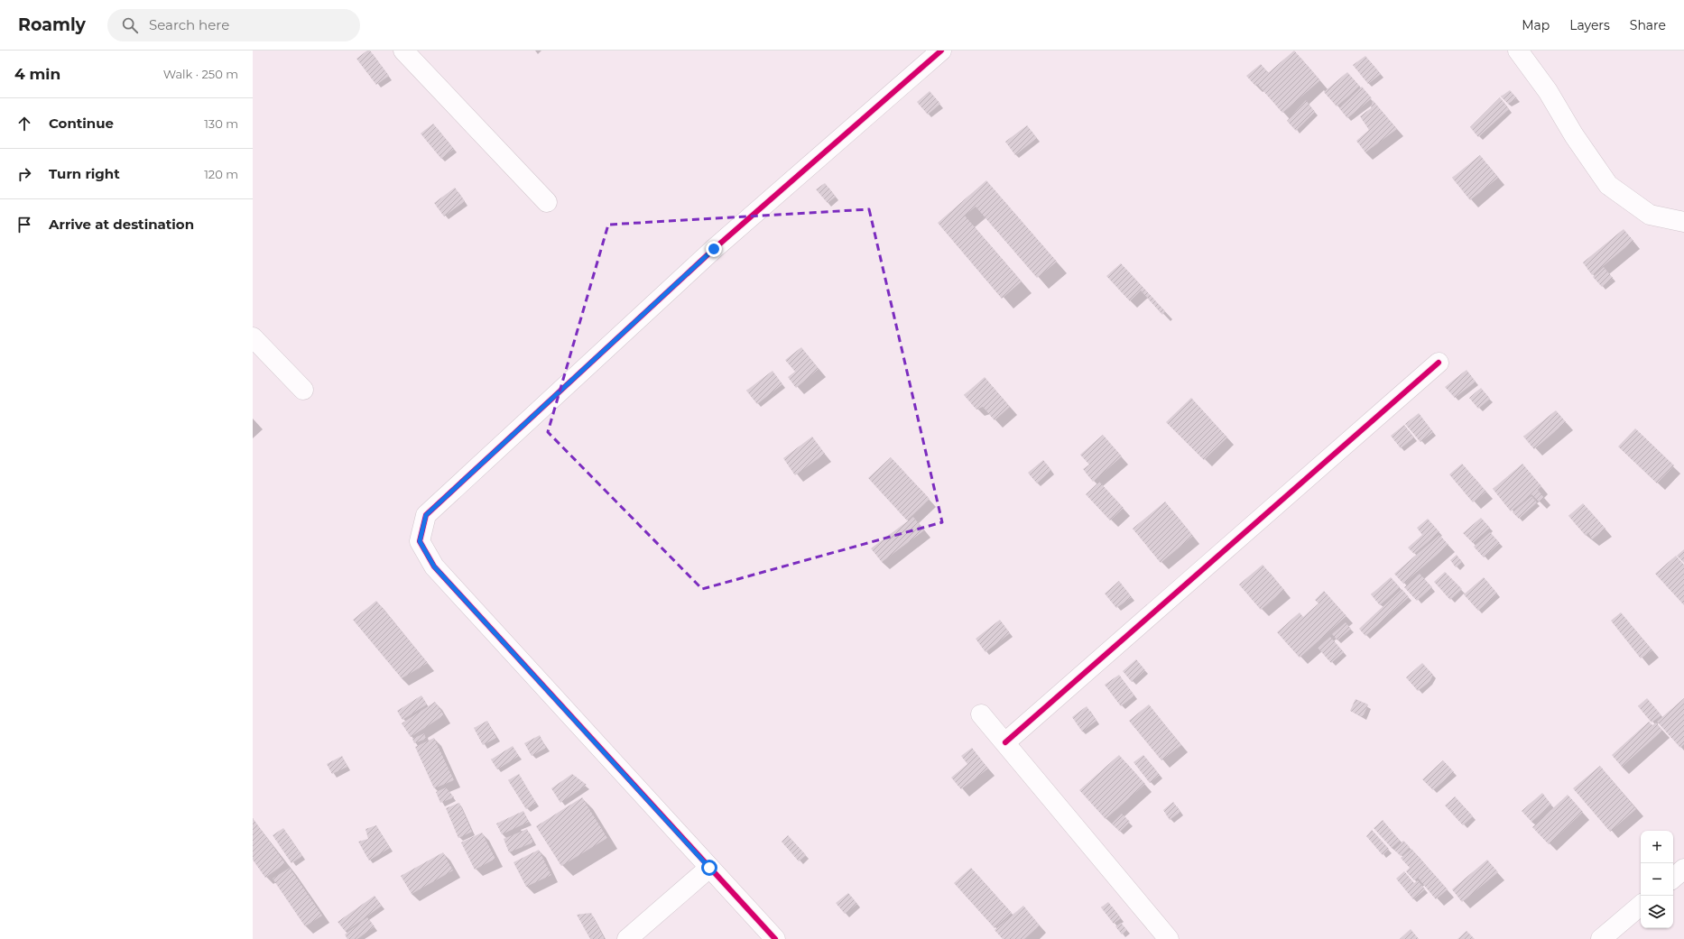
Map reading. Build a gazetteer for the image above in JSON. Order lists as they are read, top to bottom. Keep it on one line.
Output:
{"page":{"header":"Roamly","search":"Search here","nav":["Map","Layers","Share"],"heading":["4 min","Walk · 250 m"],"list":[["Continue","130 m"],["Turn right","120 m"],"Arrive at destination"],"map_buttons":["+","−"]}}
